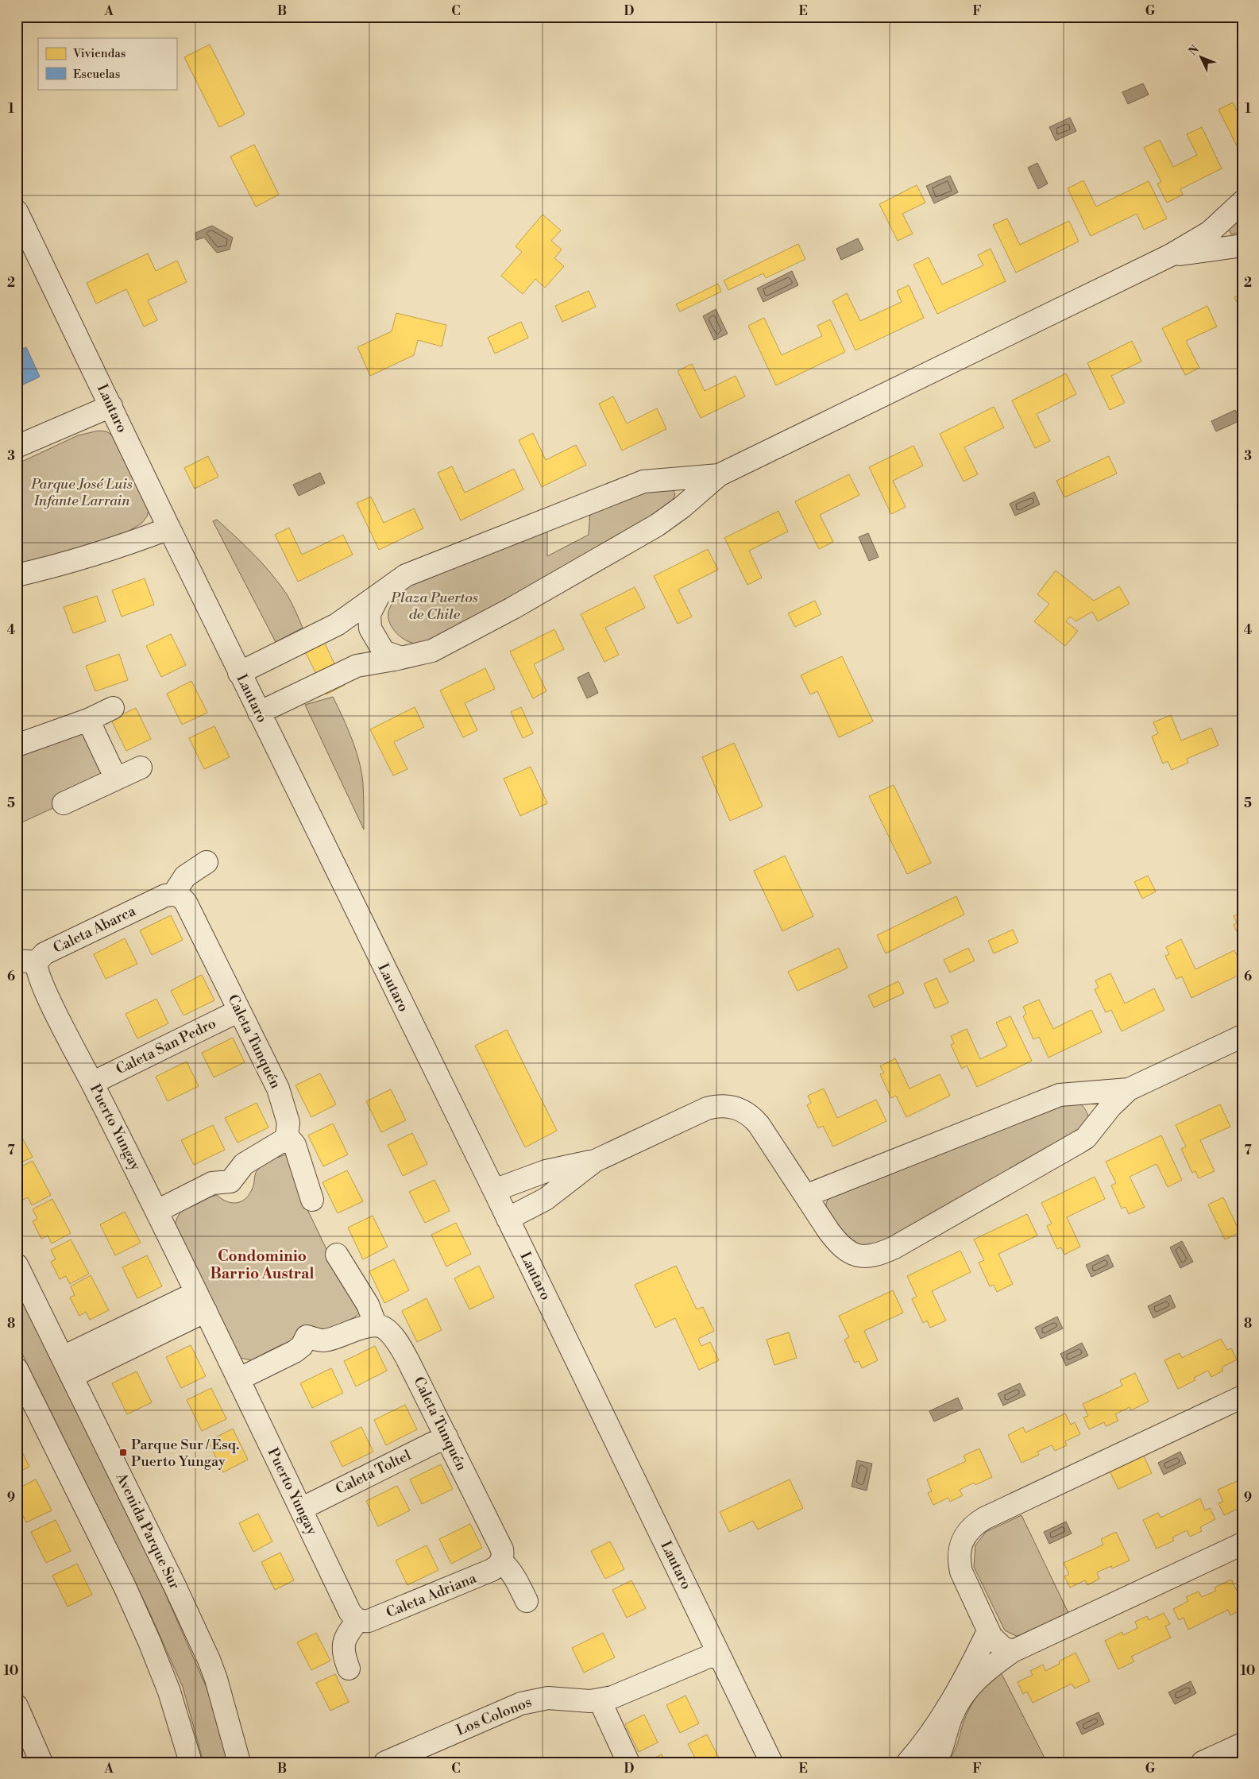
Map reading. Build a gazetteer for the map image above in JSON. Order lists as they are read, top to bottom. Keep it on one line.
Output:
{"streets":{"street":["Lautaro","Caleta Abarca","Caleta Tunquén","Caleta San Pedro","Puerto Yungay","Caleta Toltel","Avenida Parque Sur","Caleta Adriana","Los Colonos"]},"crossings":[["Lautaro","Los Colonos"],["Caleta Abarca","Caleta Tunquén"],["Caleta Abarca","Puerto Yungay"],["Caleta Tunquén","Caleta San Pedro"],["Caleta Tunquén","Caleta Toltel"],["Caleta Tunquén","Caleta Adriana"],["Caleta San Pedro","Puerto Yungay"],["Puerto Yungay","Caleta Toltel"],["Puerto Yungay","Caleta Adriana"]],"districts":["Condominio Barrio Austral"],"parks":["Parque José Luis Infante Larrain","Plaza Puertos de Chile"],"places":{"transit":["Parque Sur / Esq. Puerto Yungay"]},"legend":["Viviendas","Escuelas"],"north":"top left","grid":{"columns":["A","B","C","D","E","F","G"],"rows":["1","2","3","4","5","6","7","8","9","10"]}}
